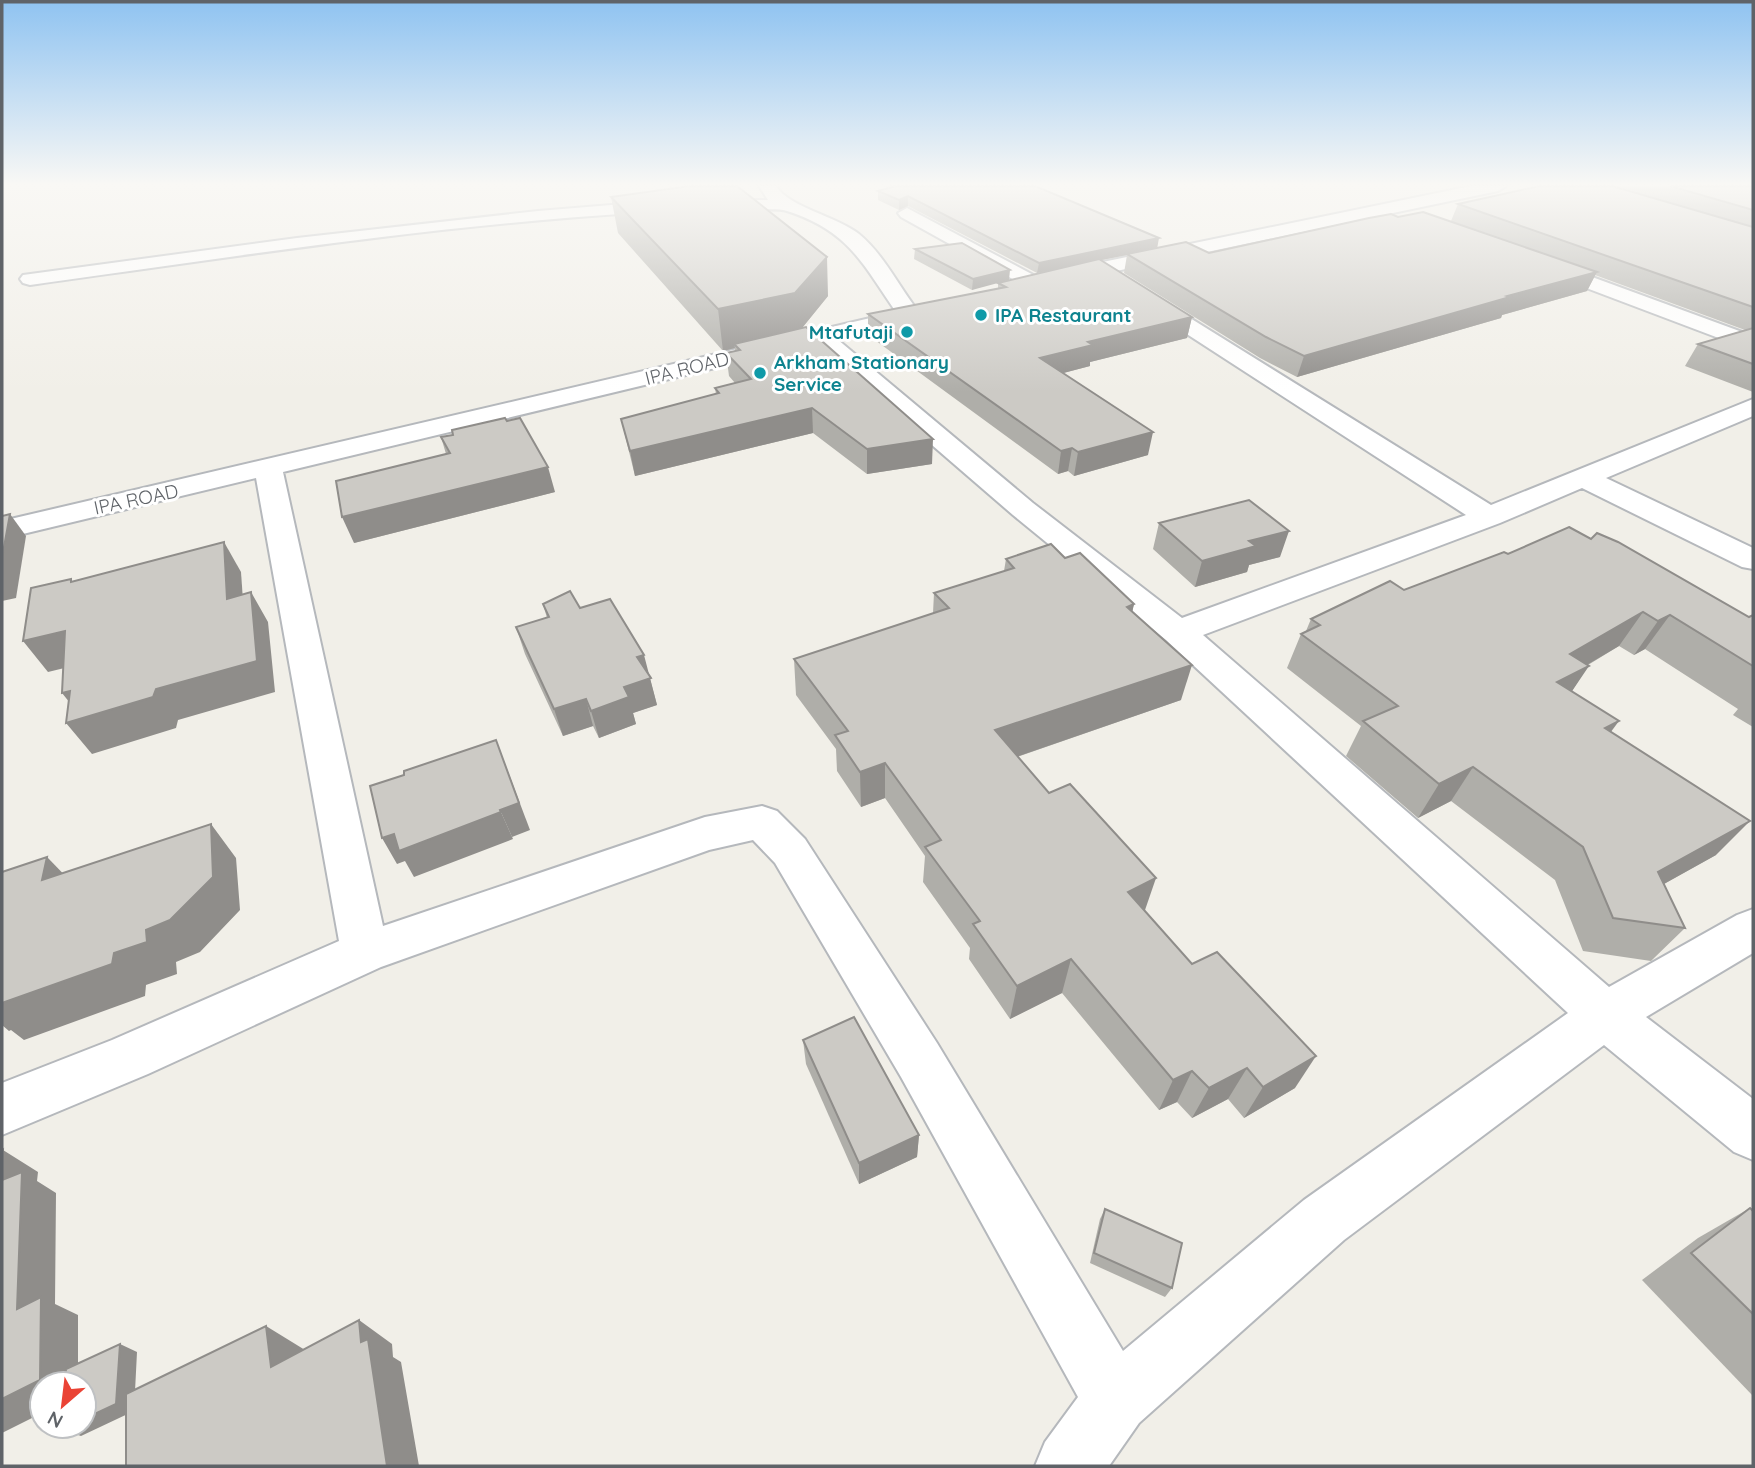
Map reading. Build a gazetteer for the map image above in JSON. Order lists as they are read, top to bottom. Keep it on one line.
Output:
{"streets":{"street":["IPA ROAD"]},"places":["IPA Restaurant","Mtafutaji","Arkham Stationary Service"],"north":"bottom left"}
